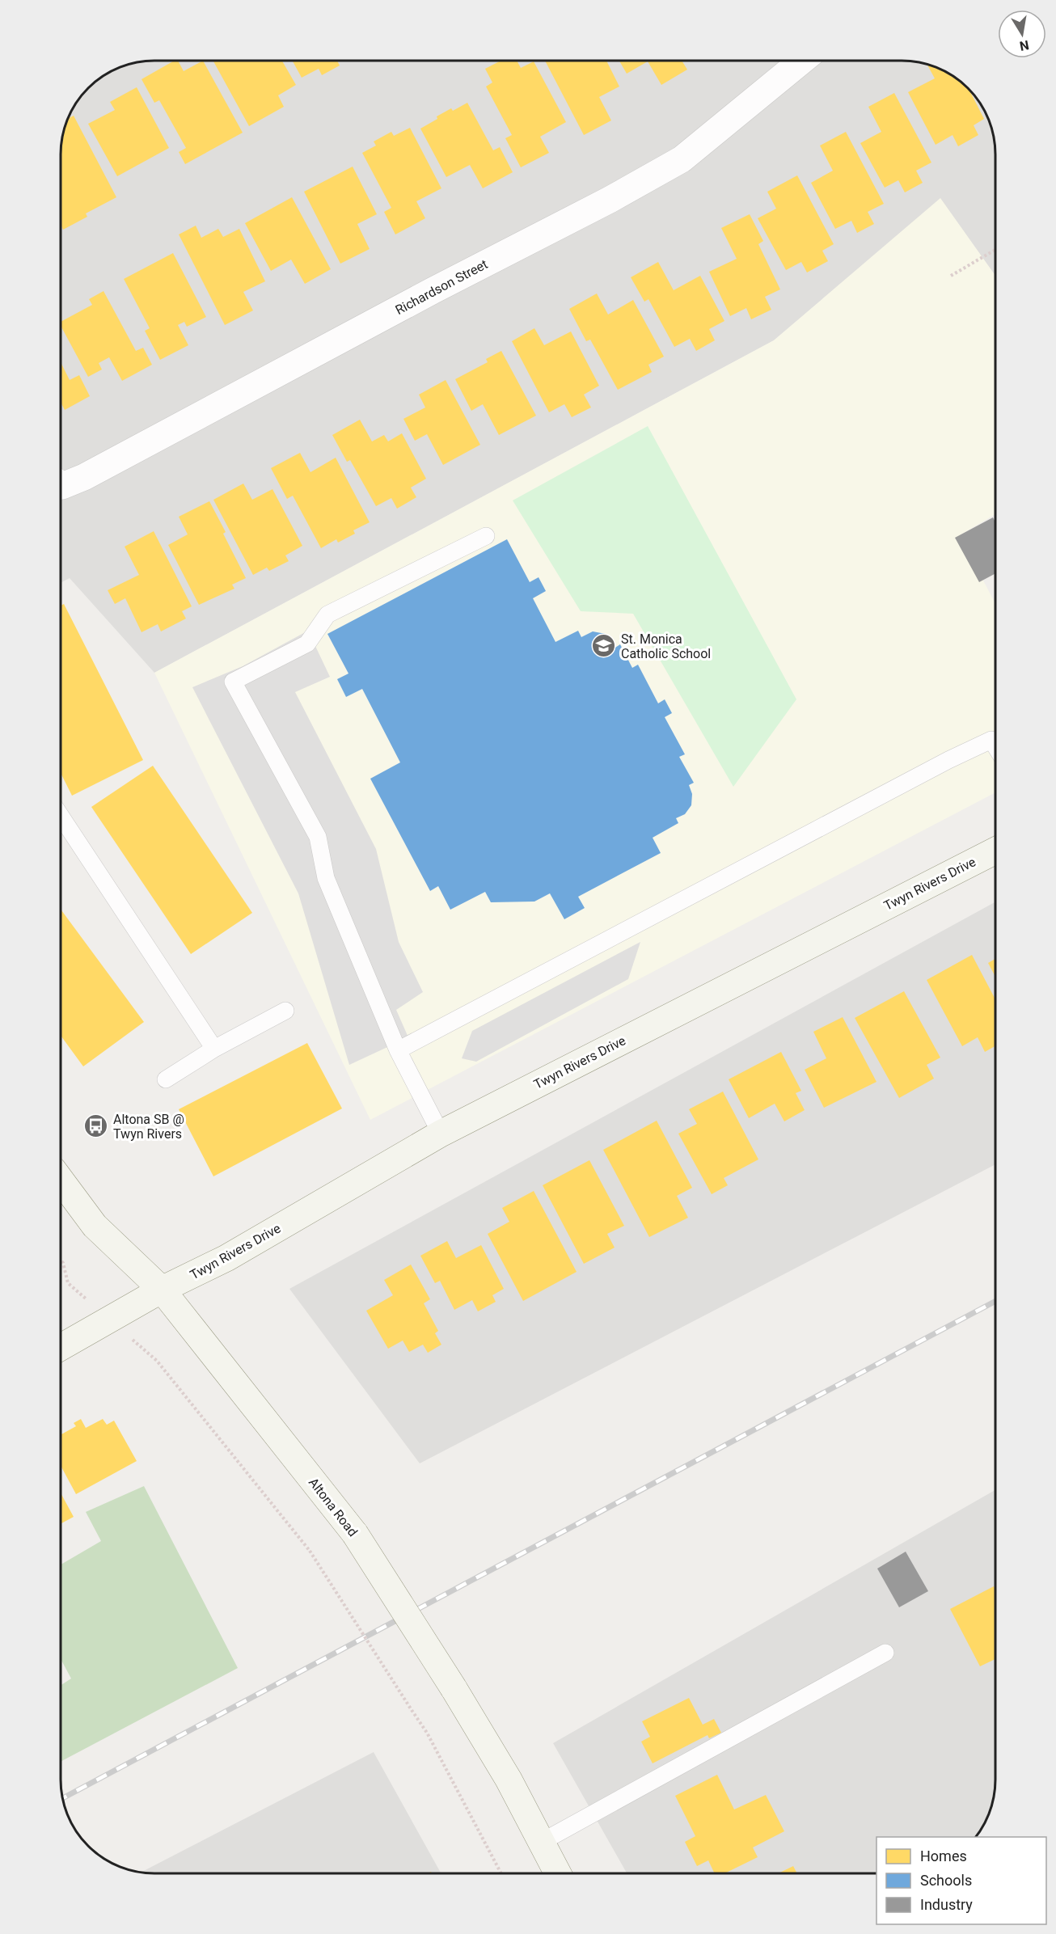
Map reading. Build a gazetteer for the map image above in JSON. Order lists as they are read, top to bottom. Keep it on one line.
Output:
{"streets":{"street":["Richardson Street","Twyn Rivers Drive","Altona Road"]},"crossings":[["Twyn Rivers Drive","Altona Road"]],"places":{"school or university":["St. Monica Catholic School"],"bus stop":["Altona SB @ Twyn Rivers"]},"legend":["Homes","Schools","Industry"],"north":"bottom"}
